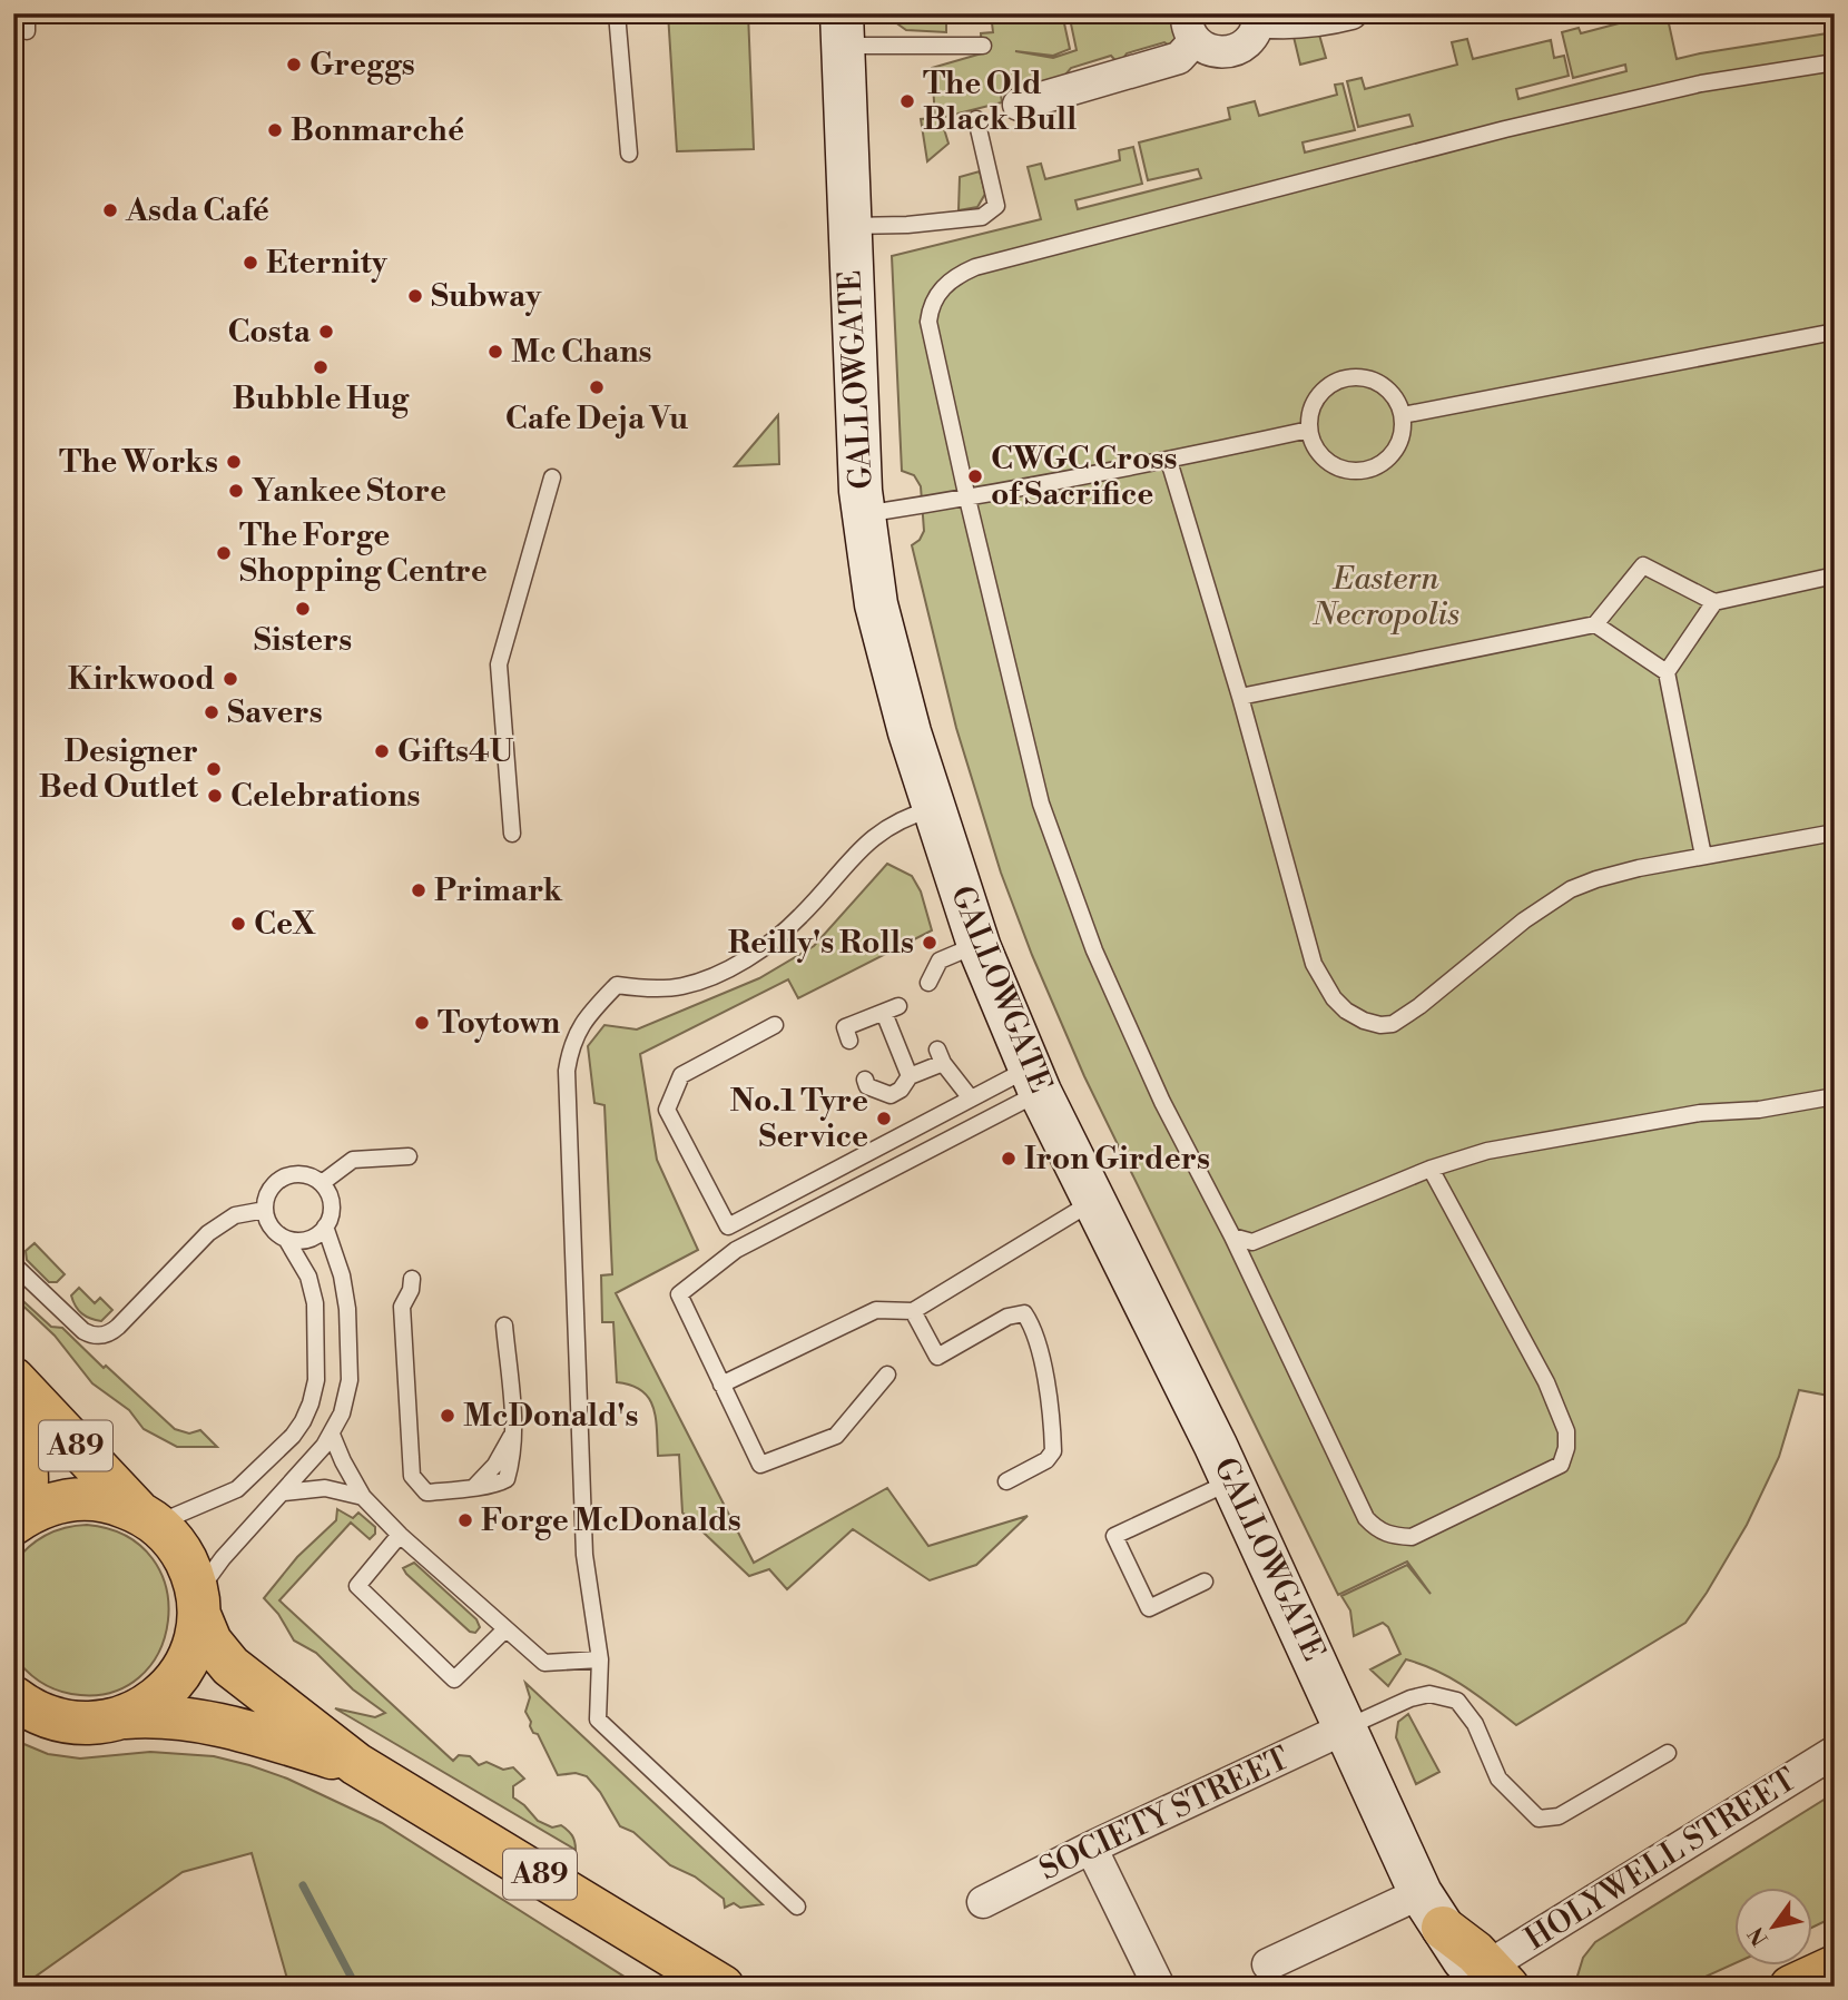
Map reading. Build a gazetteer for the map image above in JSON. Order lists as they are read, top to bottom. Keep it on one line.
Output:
{"streets":{"main road":["A89"],"street":["GALLOWGATE","SOCIETY STREET","HOLYWELL STREET"]},"crossings":[["GALLOWGATE","SOCIETY STREET"]],"parks":["Eastern Necropolis"],"places":["Greggs","The Old Black Bull","Bonmarché","Asda Café","Eternity","Subway","Costa","Mc Chans","Bubble Hug","Cafe Deja Vu","The Works","CWGC Cross of Sacrifice","Yankee Store","The Forge Shopping Centre","Sisters","Kirkwood","Savers","Gifts4U","Designer Bed Outlet","Celebrations","Primark","CeX","Reilly's Rolls","Toytown","No.1 Tyre Service","Iron Girders","McDonald's","Forge McDonalds"],"north":"bottom left"}
